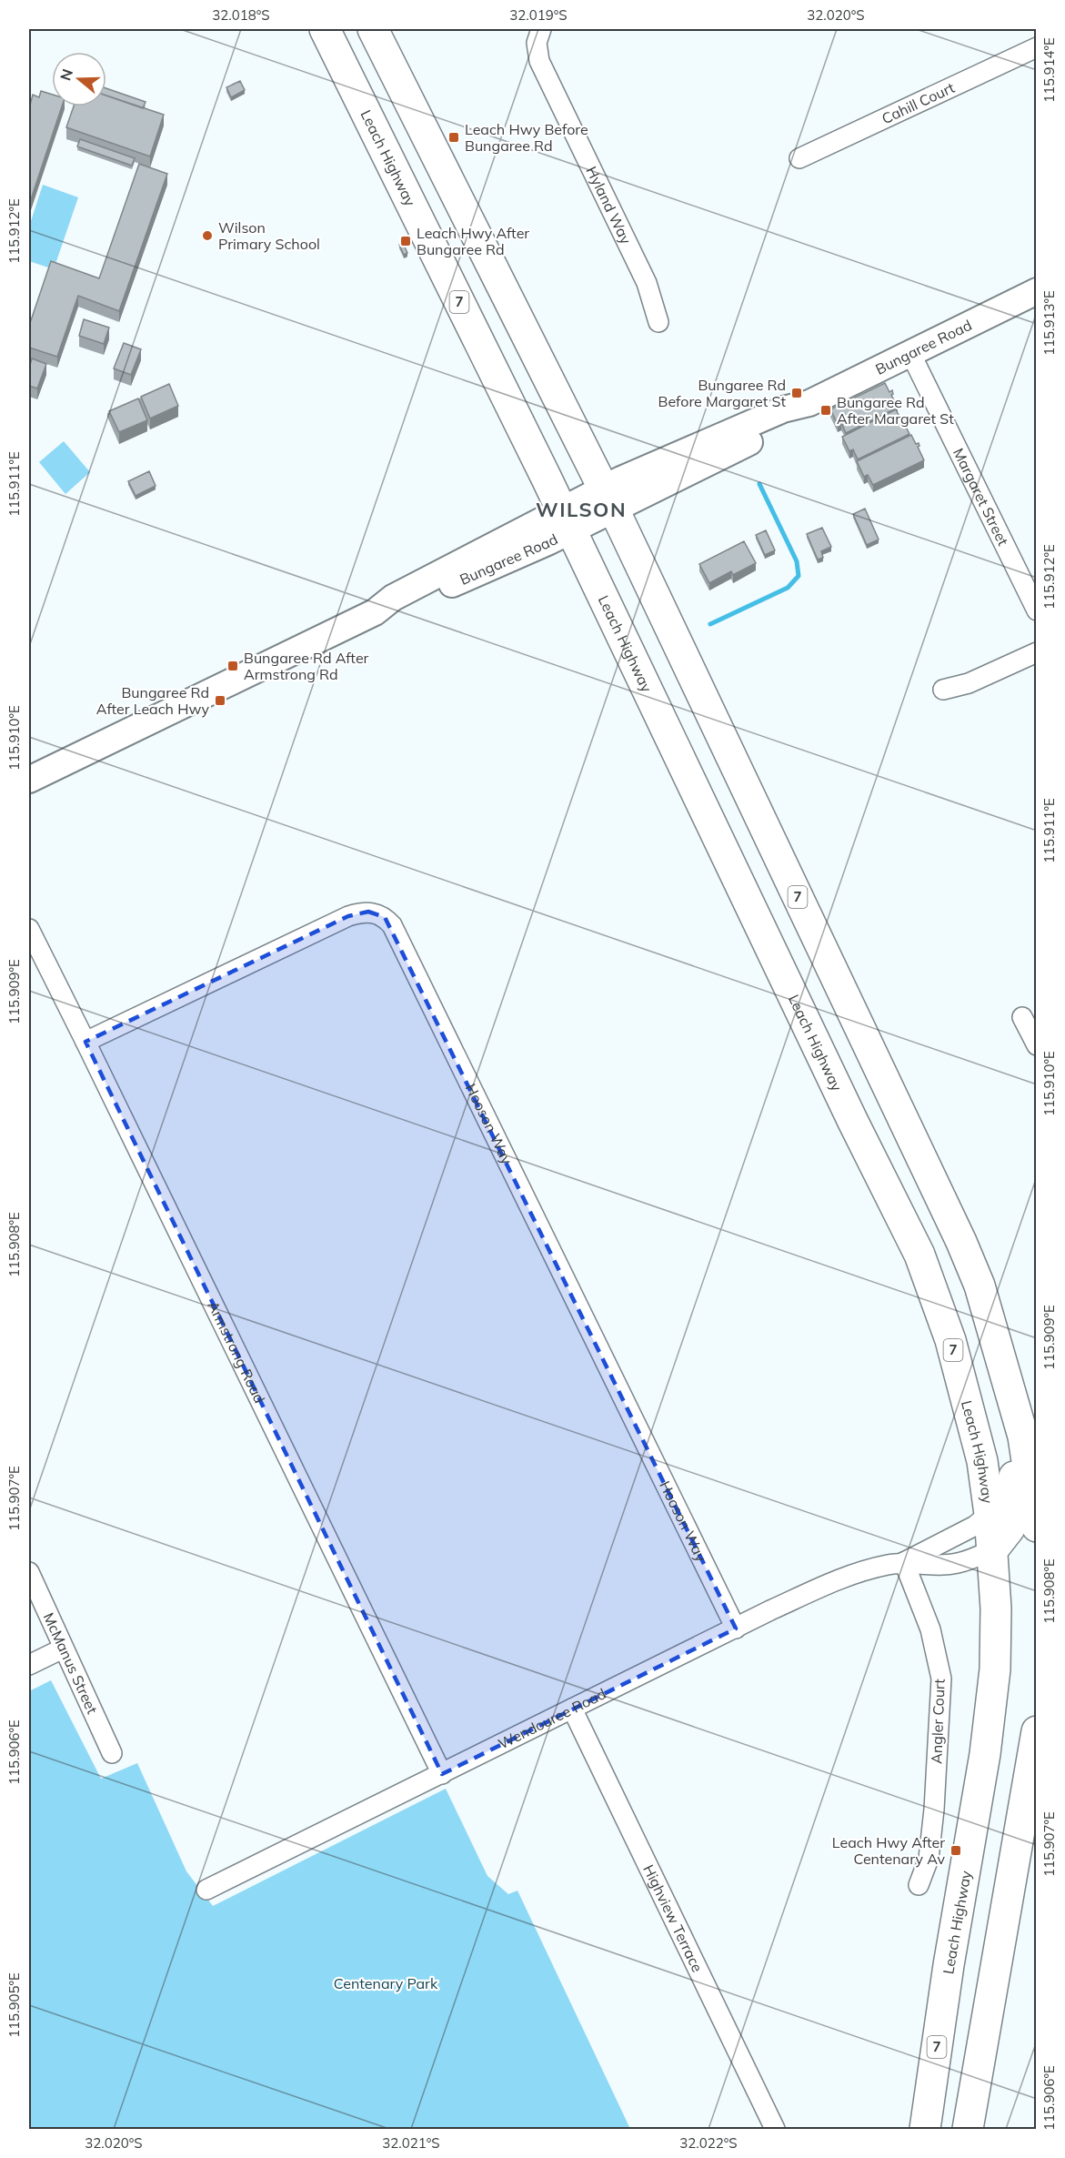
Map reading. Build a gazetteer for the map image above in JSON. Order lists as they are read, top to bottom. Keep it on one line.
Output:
{"streets":{"highway":["Leach Highway","7"],"street":["Cahill Court","Hyland Way","Bungaree Road","Margaret Street","Hooson Way","Armstrong Road","McManus Street","Wendouree Road","Angler Court","Highview Terrace"]},"crossings":[["Leach Highway","Bungaree Road"],["Leach Highway","Wendouree Road"],["7","Bungaree Road"],["Bungaree Road","Margaret Street"],["Hooson Way","Armstrong Road"],["Hooson Way","Wendouree Road"],["Armstrong Road","Wendouree Road"],["Wendouree Road","Angler Court"],["Wendouree Road","Highview Terrace"]],"districts":["WILSON"],"parks":["Centenary Park"],"places":{"transit":["Leach Hwy Before Bungaree Rd","Leach Hwy After Bungaree Rd","Bungaree Rd Before Margaret St","Bungaree Rd After Margaret St","Bungaree Rd After Armstrong Rd","Bungaree Rd After Leach Hwy","Leach Hwy After Centenary Av"],"other":["Wilson Primary School"]},"north":"left","coordinates":["32.018°S","32.019°S","32.020°S","115.914°E","115.912°E","115.913°E","115.911°E","115.910°E","115.909°E","115.908°E","115.907°E","115.906°E","115.905°E","32.021°S","32.022°S"]}
